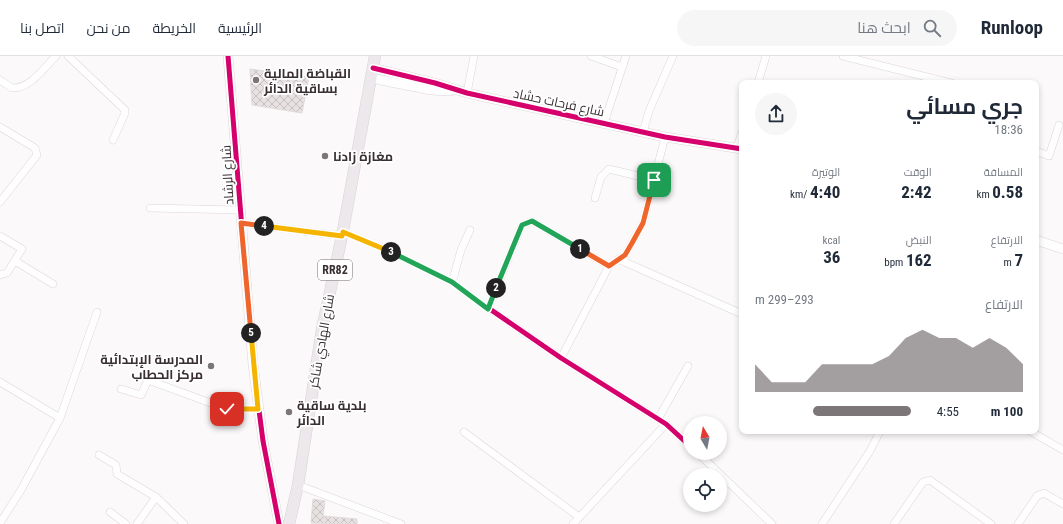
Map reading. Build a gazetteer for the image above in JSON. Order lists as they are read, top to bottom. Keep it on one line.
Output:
{"streets":{"main road":["RR82","شارع الهادي شاكر"],"street":["شارع فرحات حشاد","شارع الرشاد"]},"crossings":[["شارع فرحات حشاد","شارع الهادي شاكر"],["RR82","شارع الهادي شاكر"]],"places":["القباضة المالية بساقية الدائر","مغازة زادنا","المدرسة الإبتدائية مركز الحطاب","بلدية ساقية الدائر"],"north":"top","page":{"header":"Runloop","search":"ابحث هنا","nav":["الرئيسية","الخريطة","من نحن","اتصل بنا"],"heading":["جري مسائي","18:36"],"stats":[["المسافة","0.58 km"],["الوقت","2:42"],["الوتيرة","4:40 /km"],["الارتفاع","7 m"],["النبض","162 bpm"],["kcal","36"]],"pins":["4","1","3","2","5"],"chart":["الارتفاع","293–299 m"],"list":[{"name":"100 m","note":"4:55"}]}}
